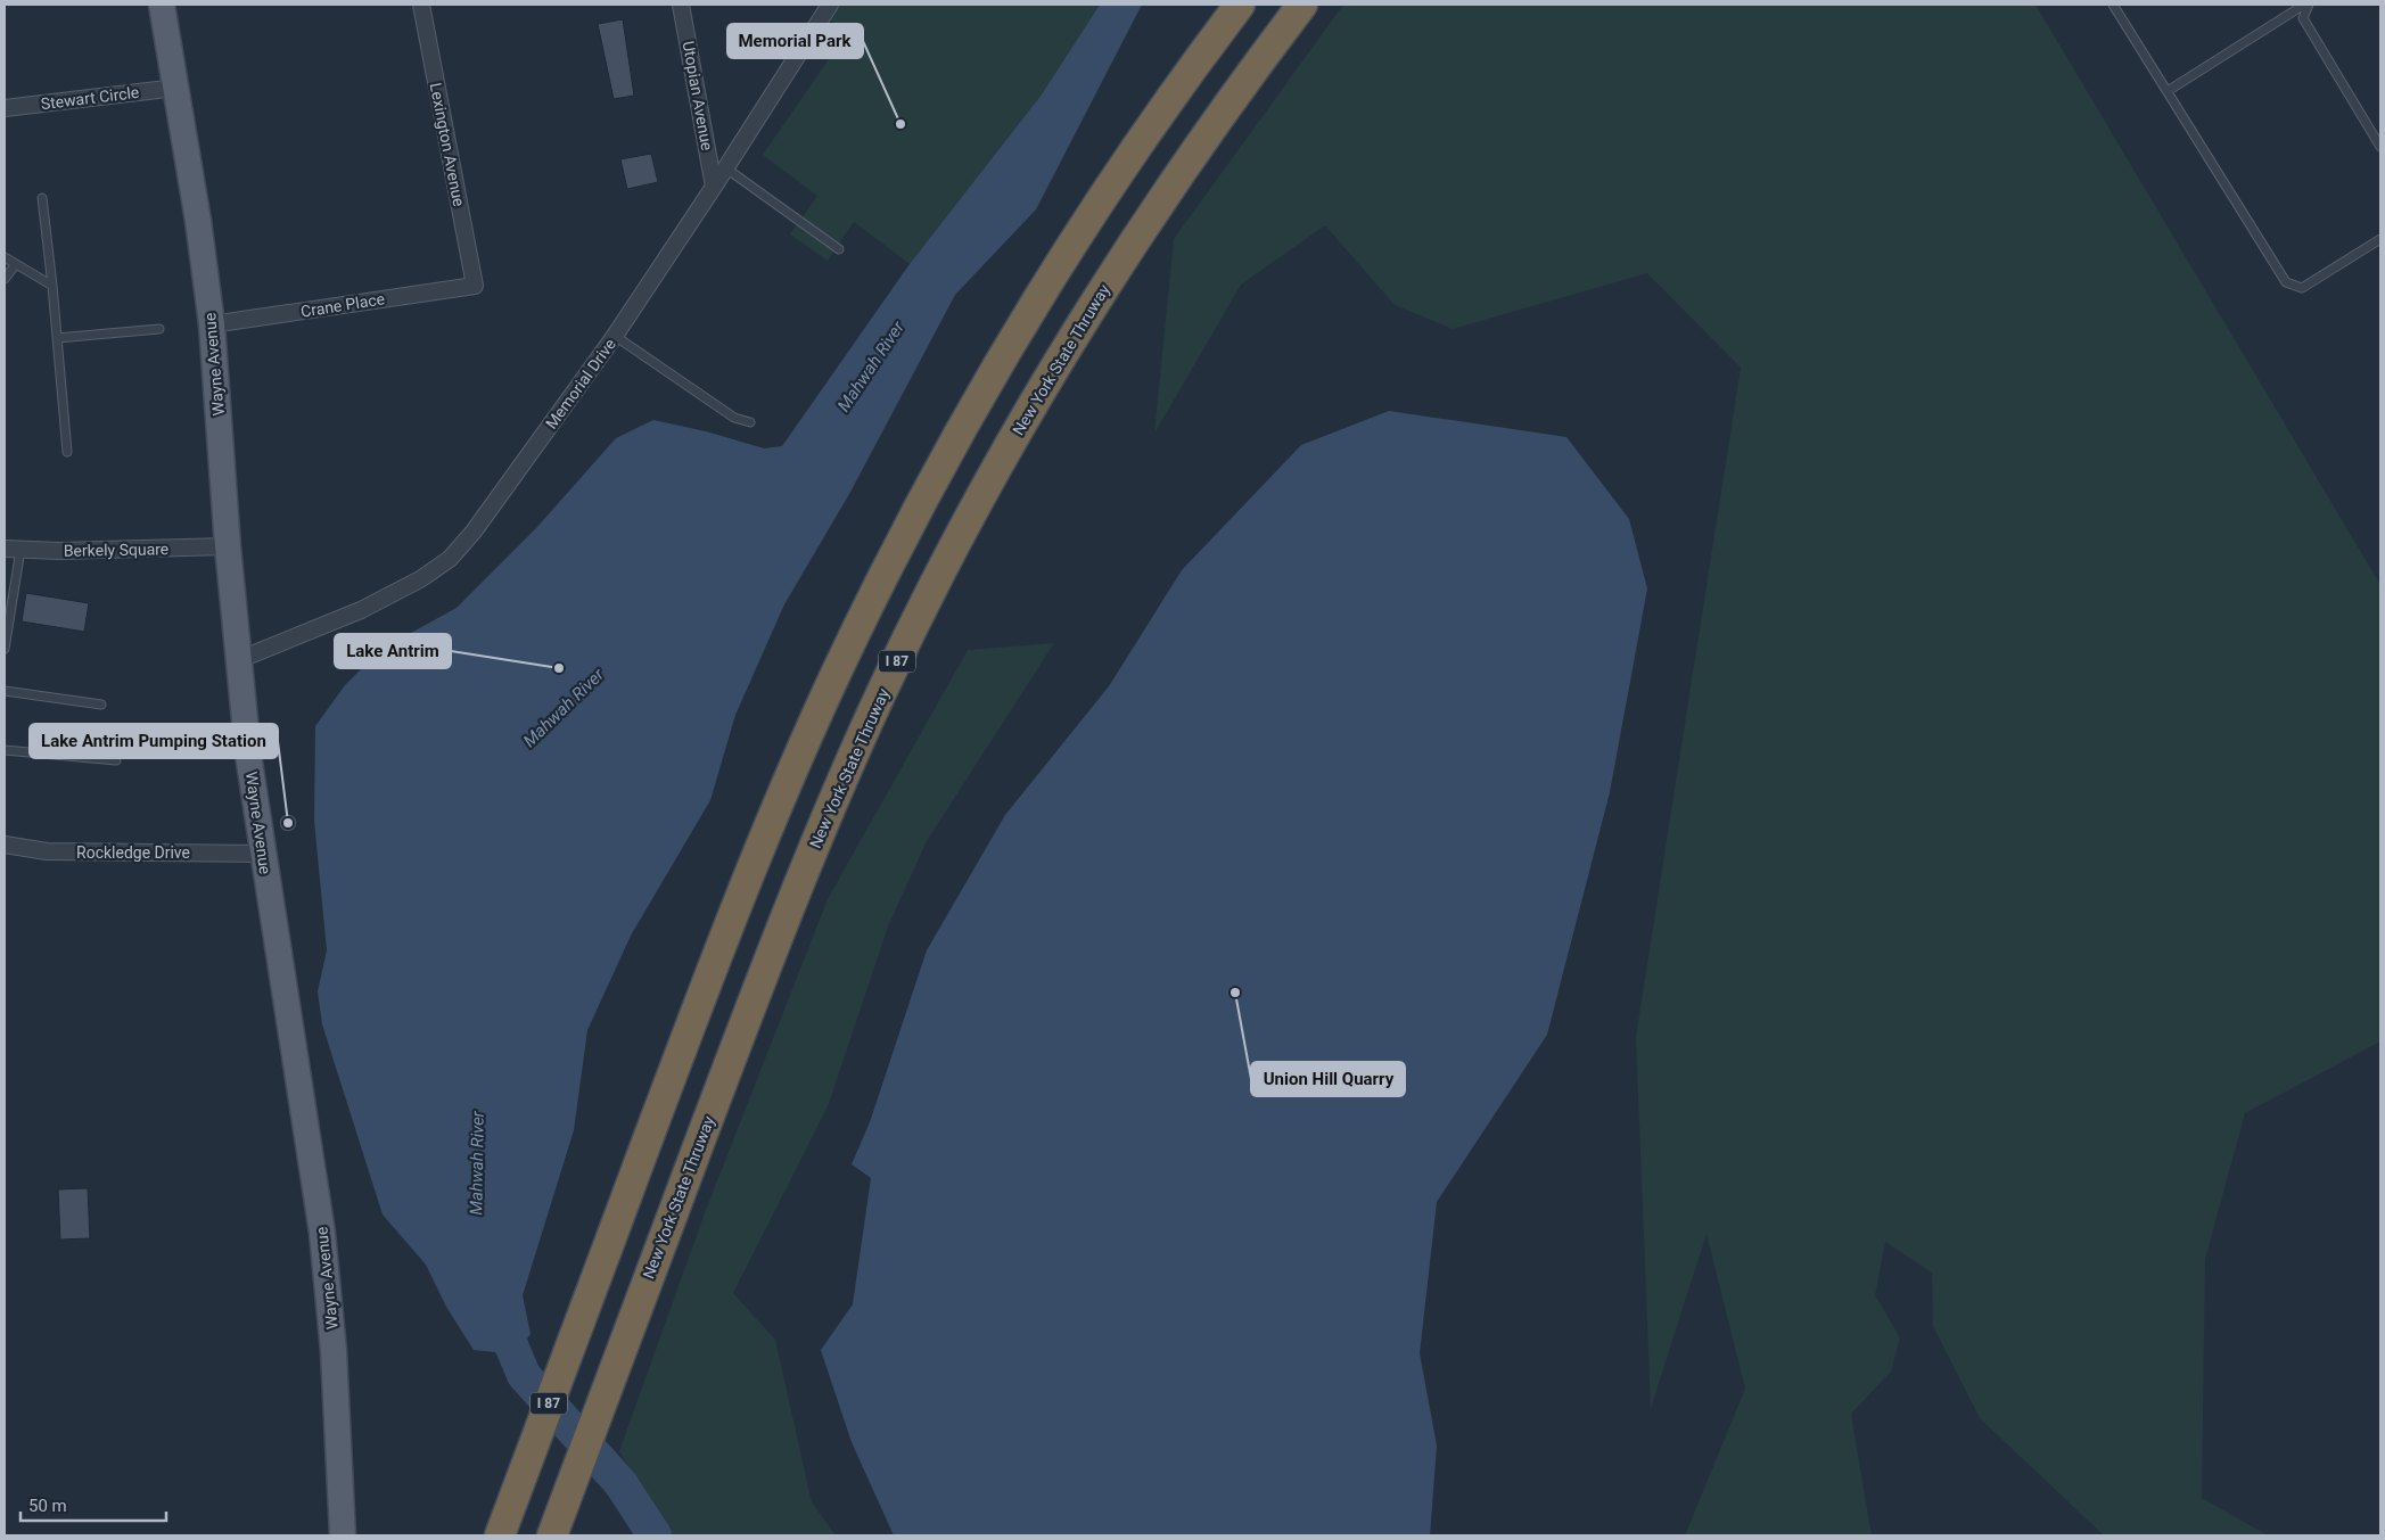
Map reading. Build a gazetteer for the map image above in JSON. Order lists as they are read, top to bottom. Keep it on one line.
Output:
{"streets":{"highway":["New York State Thruway","I 87"],"main road":["Wayne Avenue"],"street":["Utopian Avenue","Stewart Circle","Lexington Avenue","Crane Place","Memorial Drive","Berkely Square","Rockledge Drive"]},"crossings":[["Utopian Avenue","Memorial Drive"],["Stewart Circle","Wayne Avenue"],["Lexington Avenue","Crane Place"],["Crane Place","Wayne Avenue"],["Wayne Avenue","Memorial Drive"],["Wayne Avenue","Berkely Square"],["Wayne Avenue","Rockledge Drive"]],"water":["Mahwah River"],"places":["Memorial Park","Lake Antrim","Lake Antrim Pumping Station","Union Hill Quarry"],"scale_bar":"50 m"}
